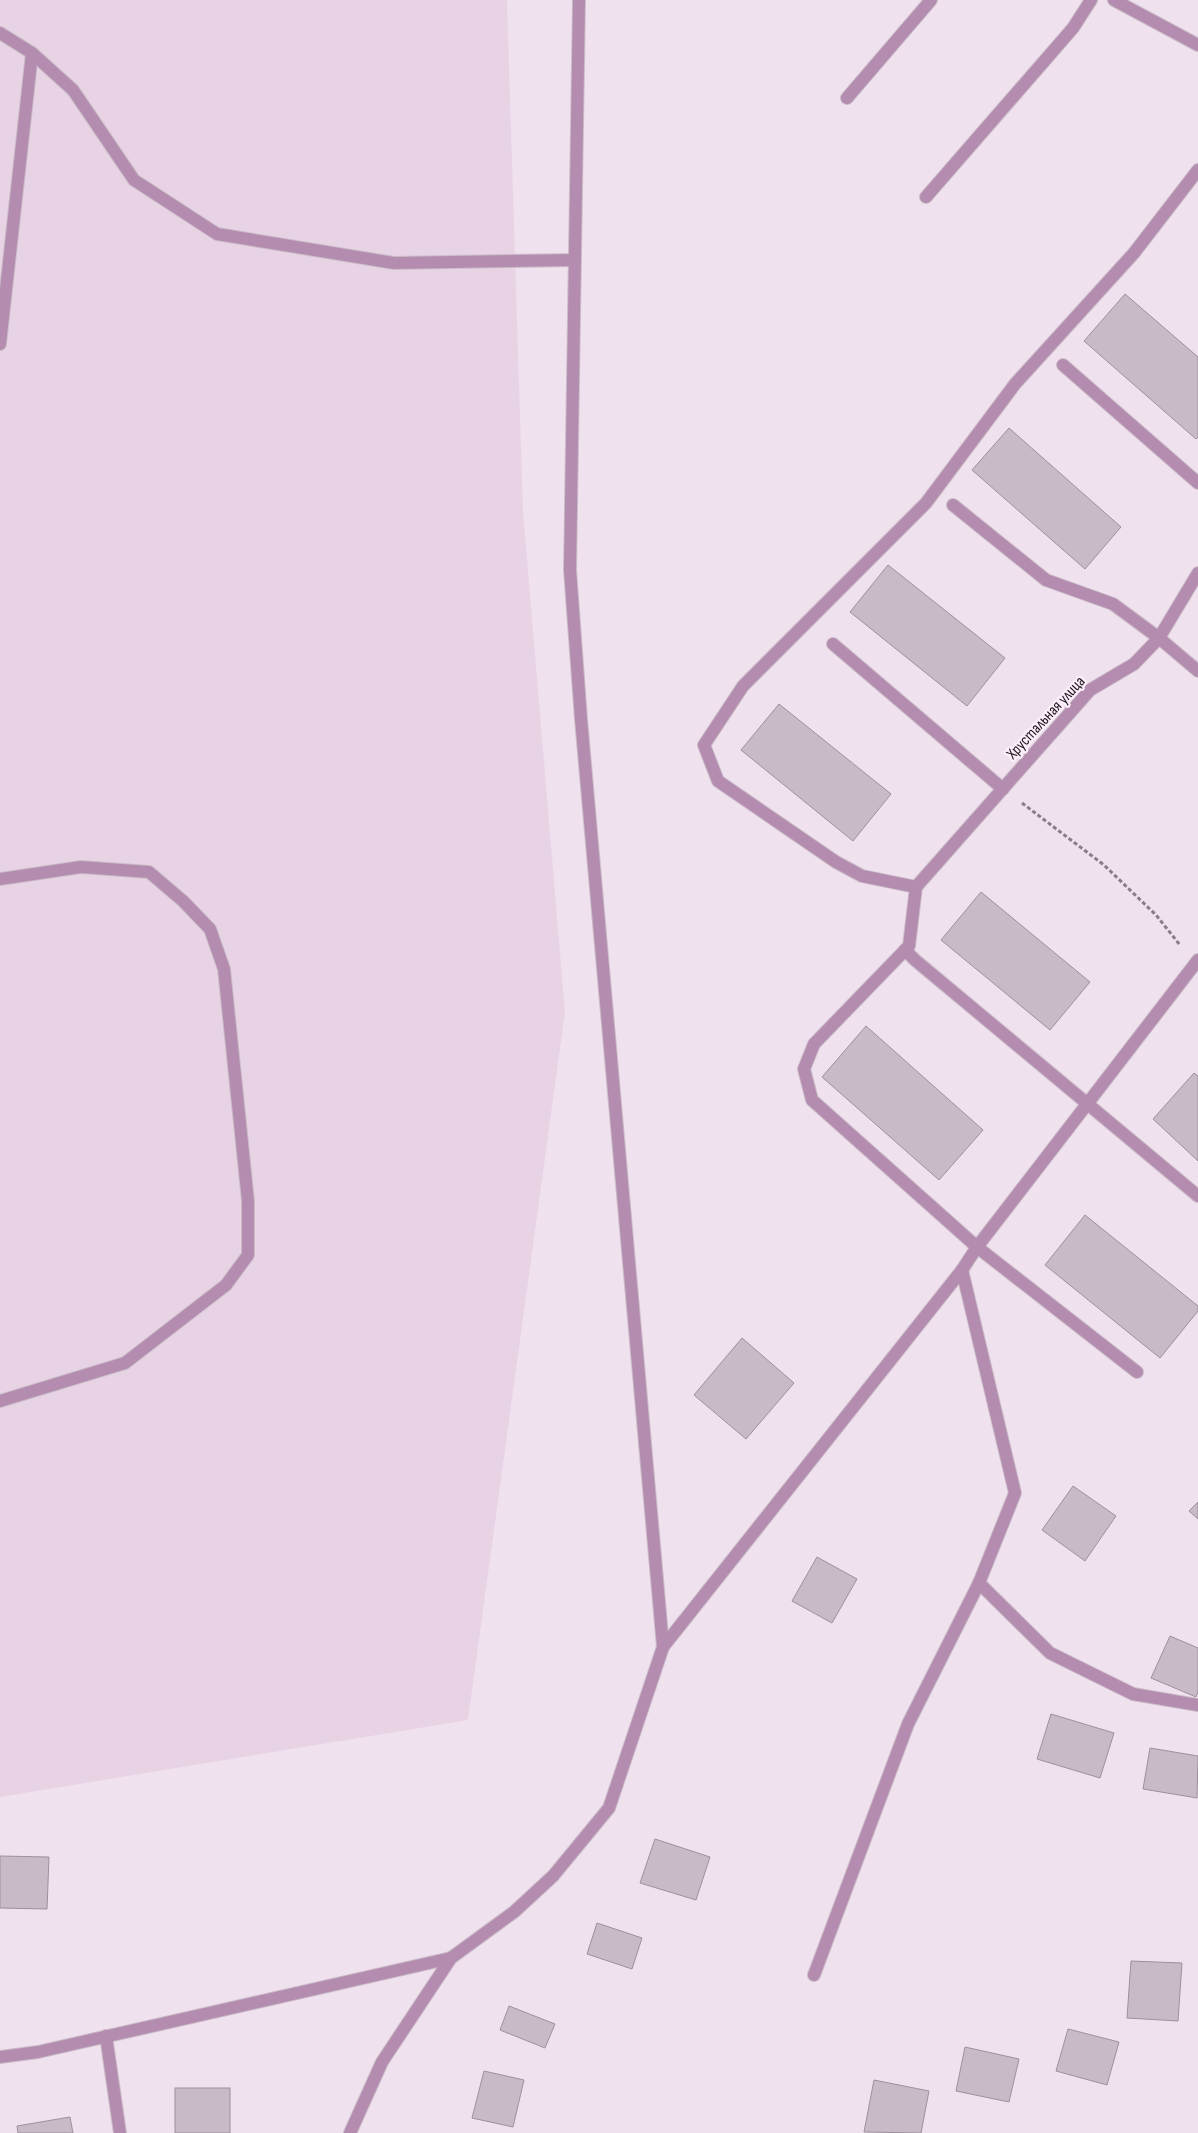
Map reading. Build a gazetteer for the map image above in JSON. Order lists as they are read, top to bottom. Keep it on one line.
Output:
{"streets":{"street":["Хрустальная улица"]}}
